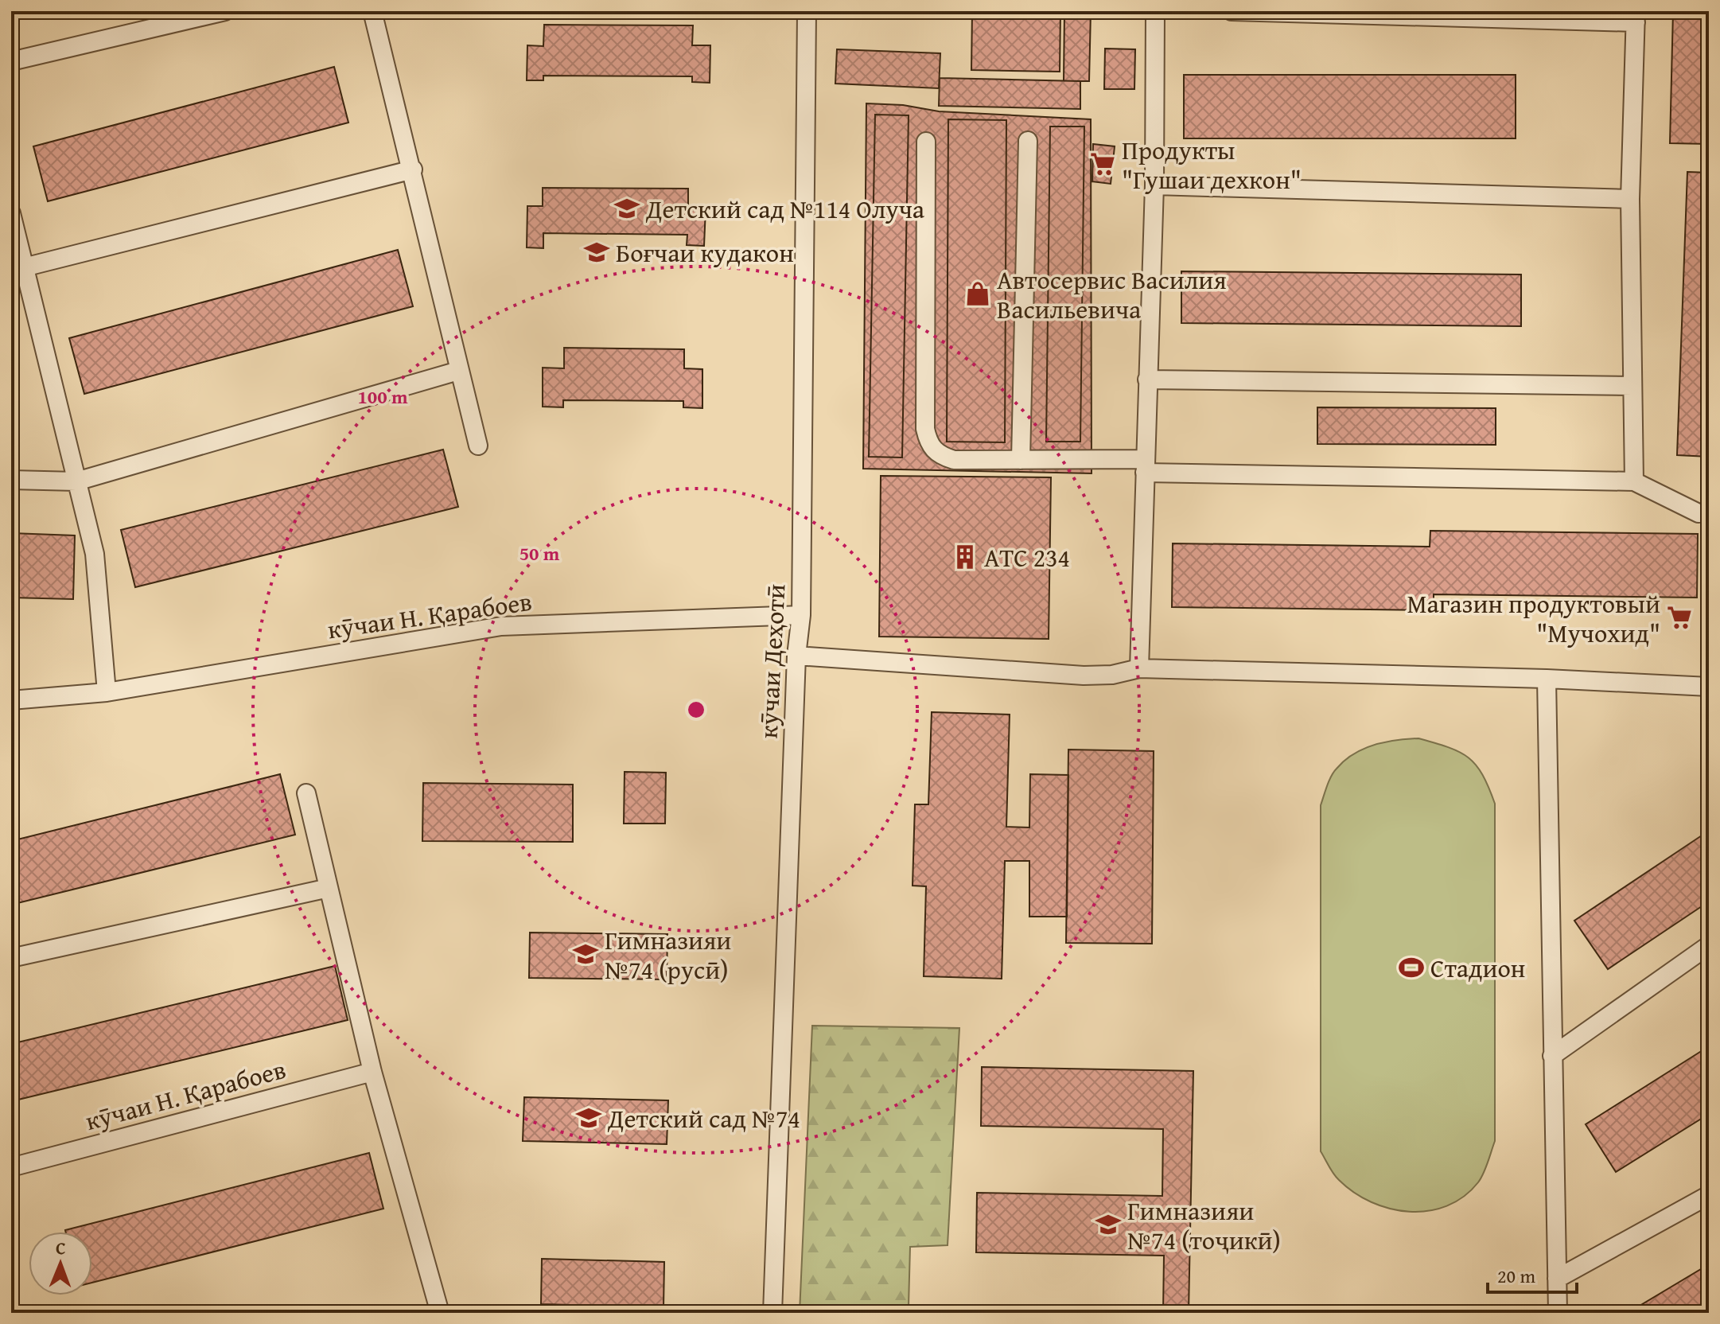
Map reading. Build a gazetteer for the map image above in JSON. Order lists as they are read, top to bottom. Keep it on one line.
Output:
{"streets":{"lane":["кӯчаи Н. Қарабоев","кӯчаи Деҳотӣ"]},"crossings":[["кӯчаи Н. Қарабоев","кӯчаи Деҳотӣ"]],"places":{"supermarket":["Продукты \"Гушаи дехкон\"","Магазин продуктовый \"Мучохид\""],"school or university":["Детский сад №114 Олуча","Боғчаи кудакон","Гимназияи №74 (русӣ)","Детский сад №74","Гимназияи №74 (тоҷикӣ)"],"shop":["Автосервис Василия Васильевича"],"building":["АТС 234"],"sports":["Стадион"]},"scale_bar":"20 m","north":"top","rings":["100 m","50 m"]}
